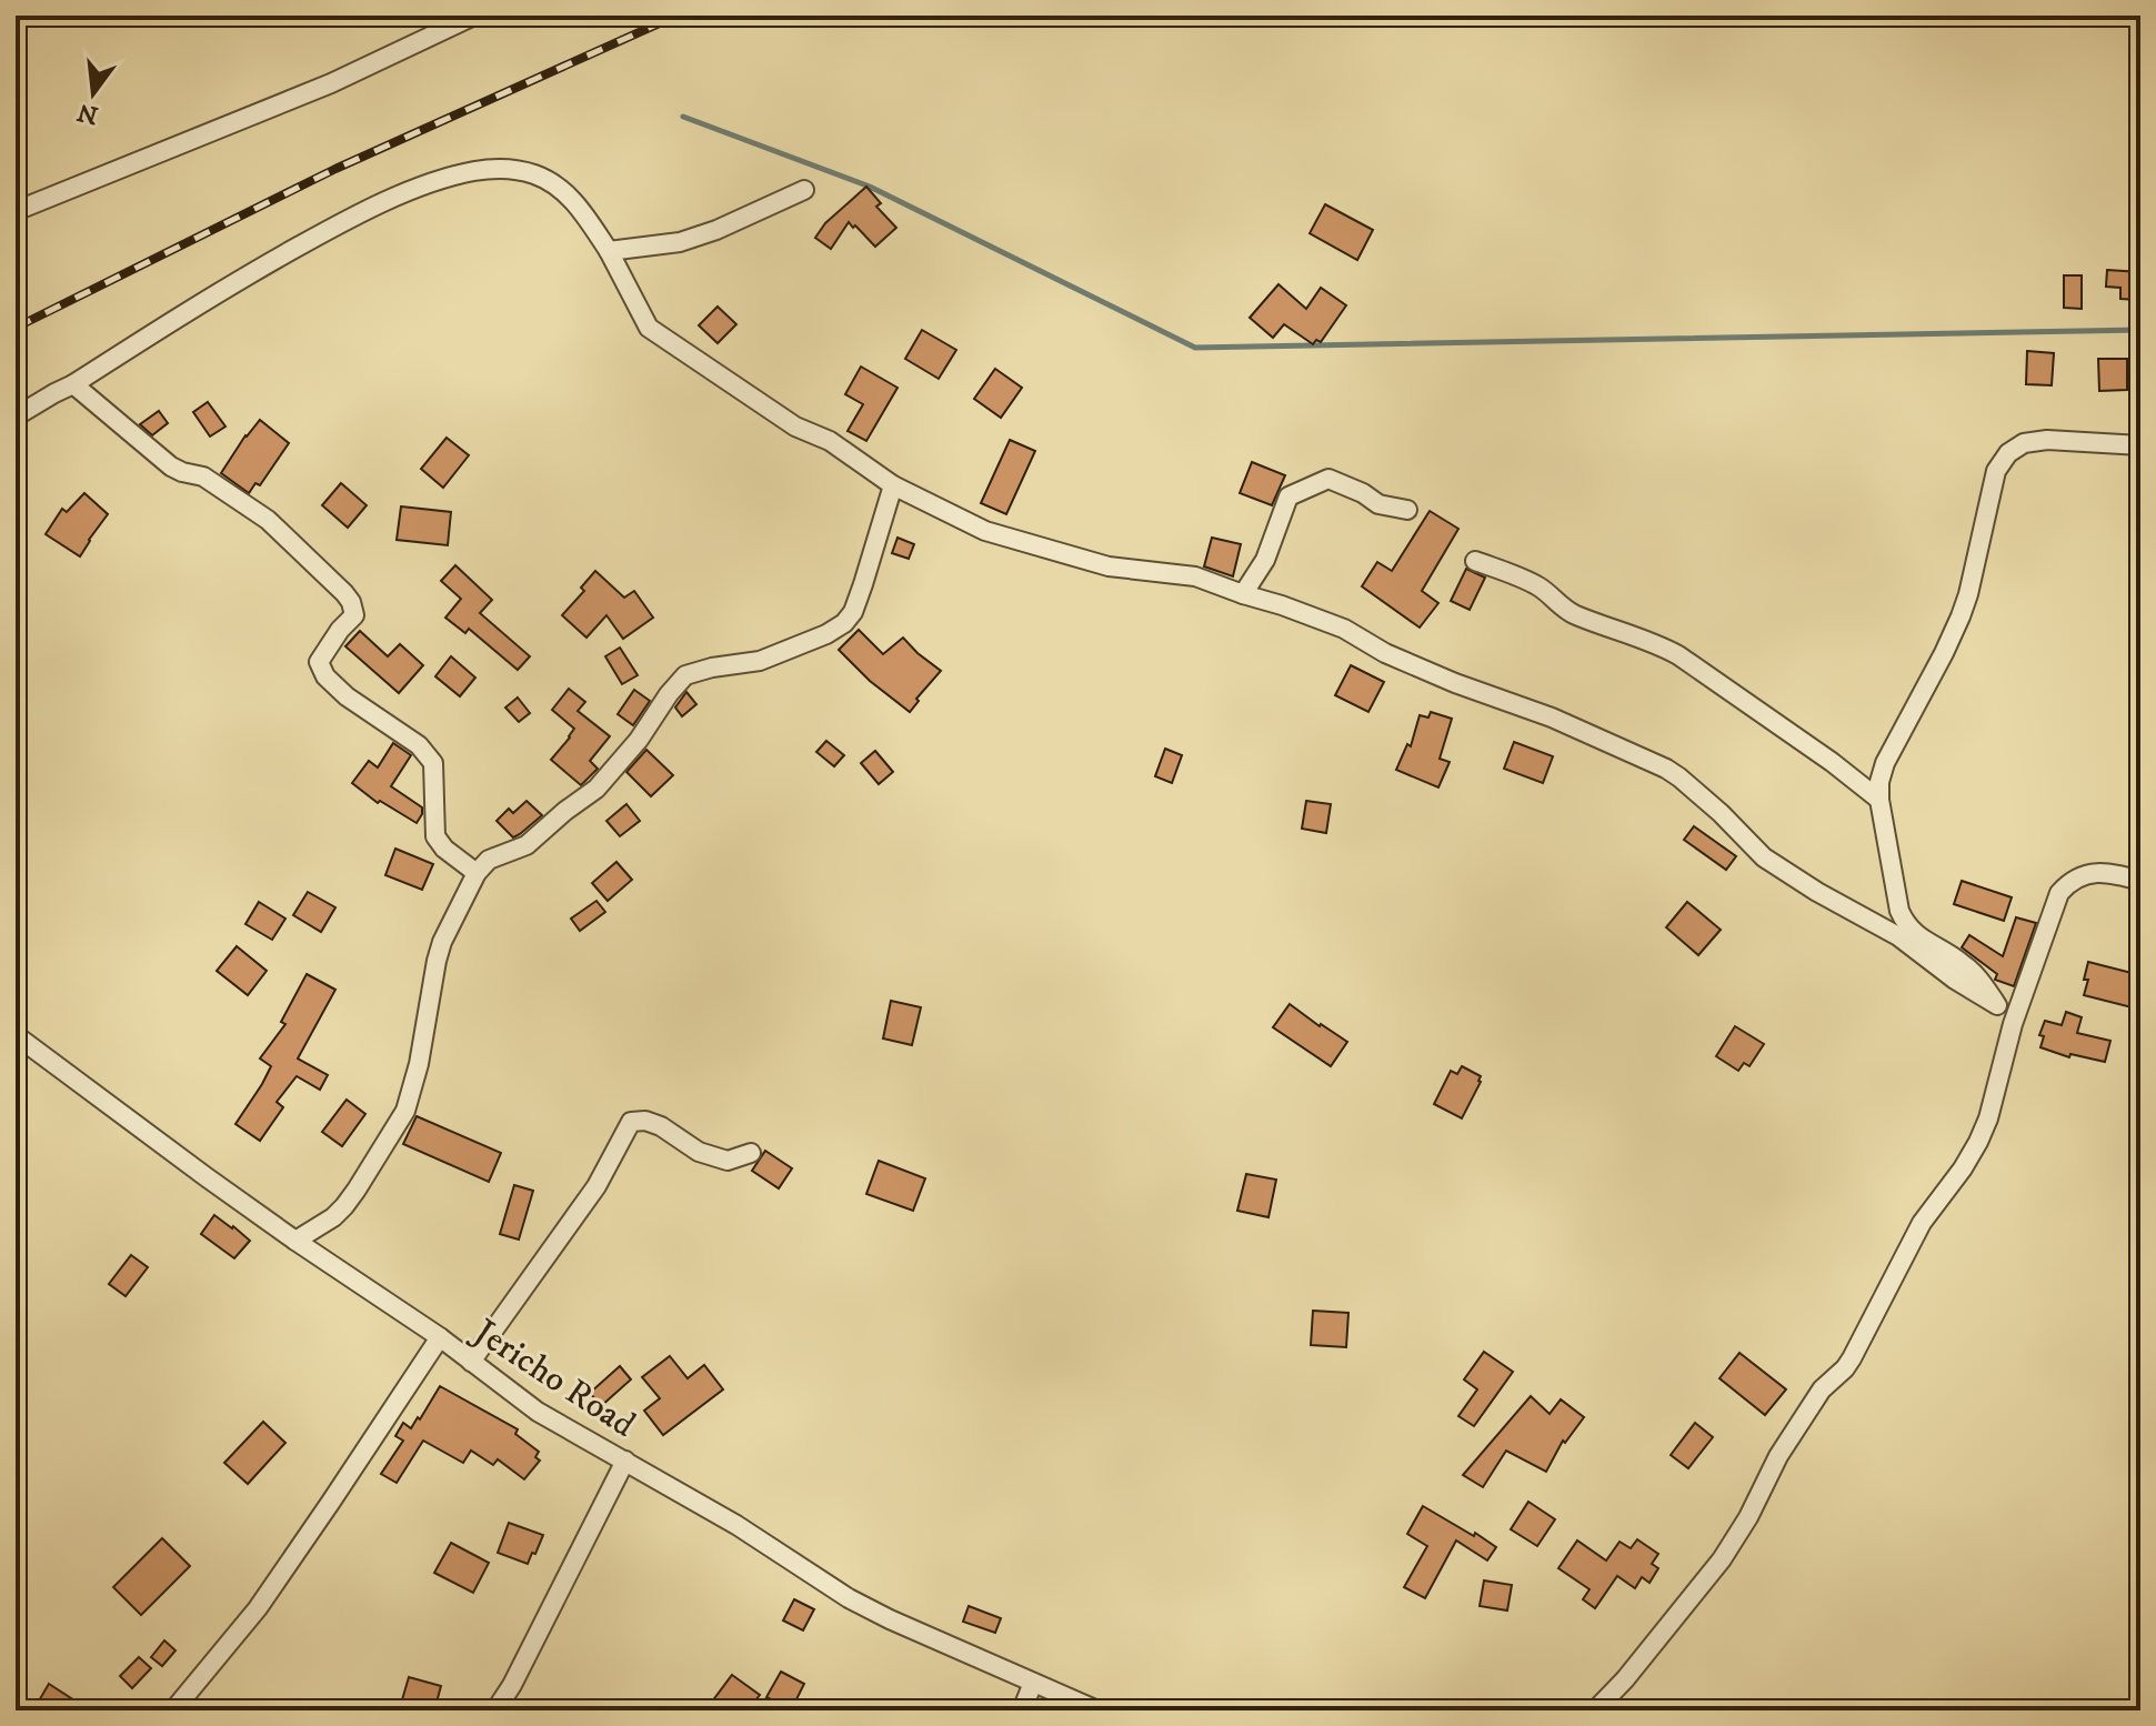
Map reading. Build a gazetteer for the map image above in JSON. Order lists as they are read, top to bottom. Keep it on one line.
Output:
{"streets":{"street":["Jericho Road"]},"north":"bottom"}
